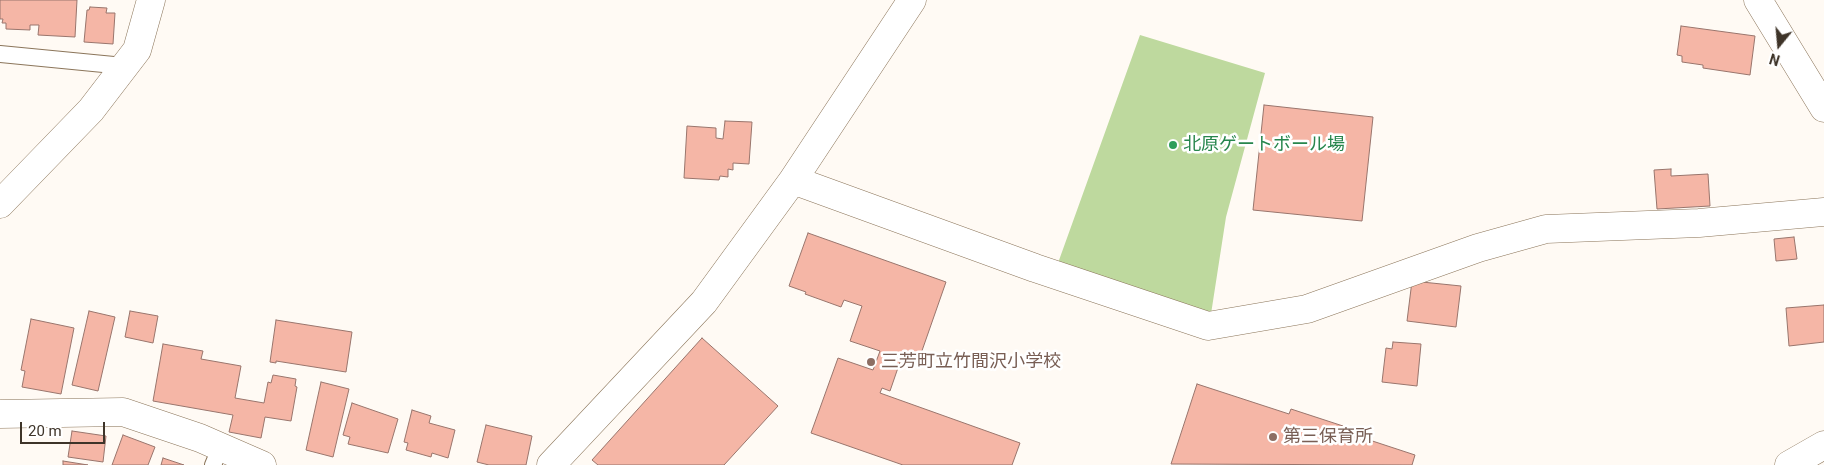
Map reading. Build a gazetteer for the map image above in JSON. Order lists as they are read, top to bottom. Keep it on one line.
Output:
{"places":["北原ゲートボール場","三芳町立竹間沢小学校","第三保育所"],"scale_bar":"20 m","north":"bottom"}
